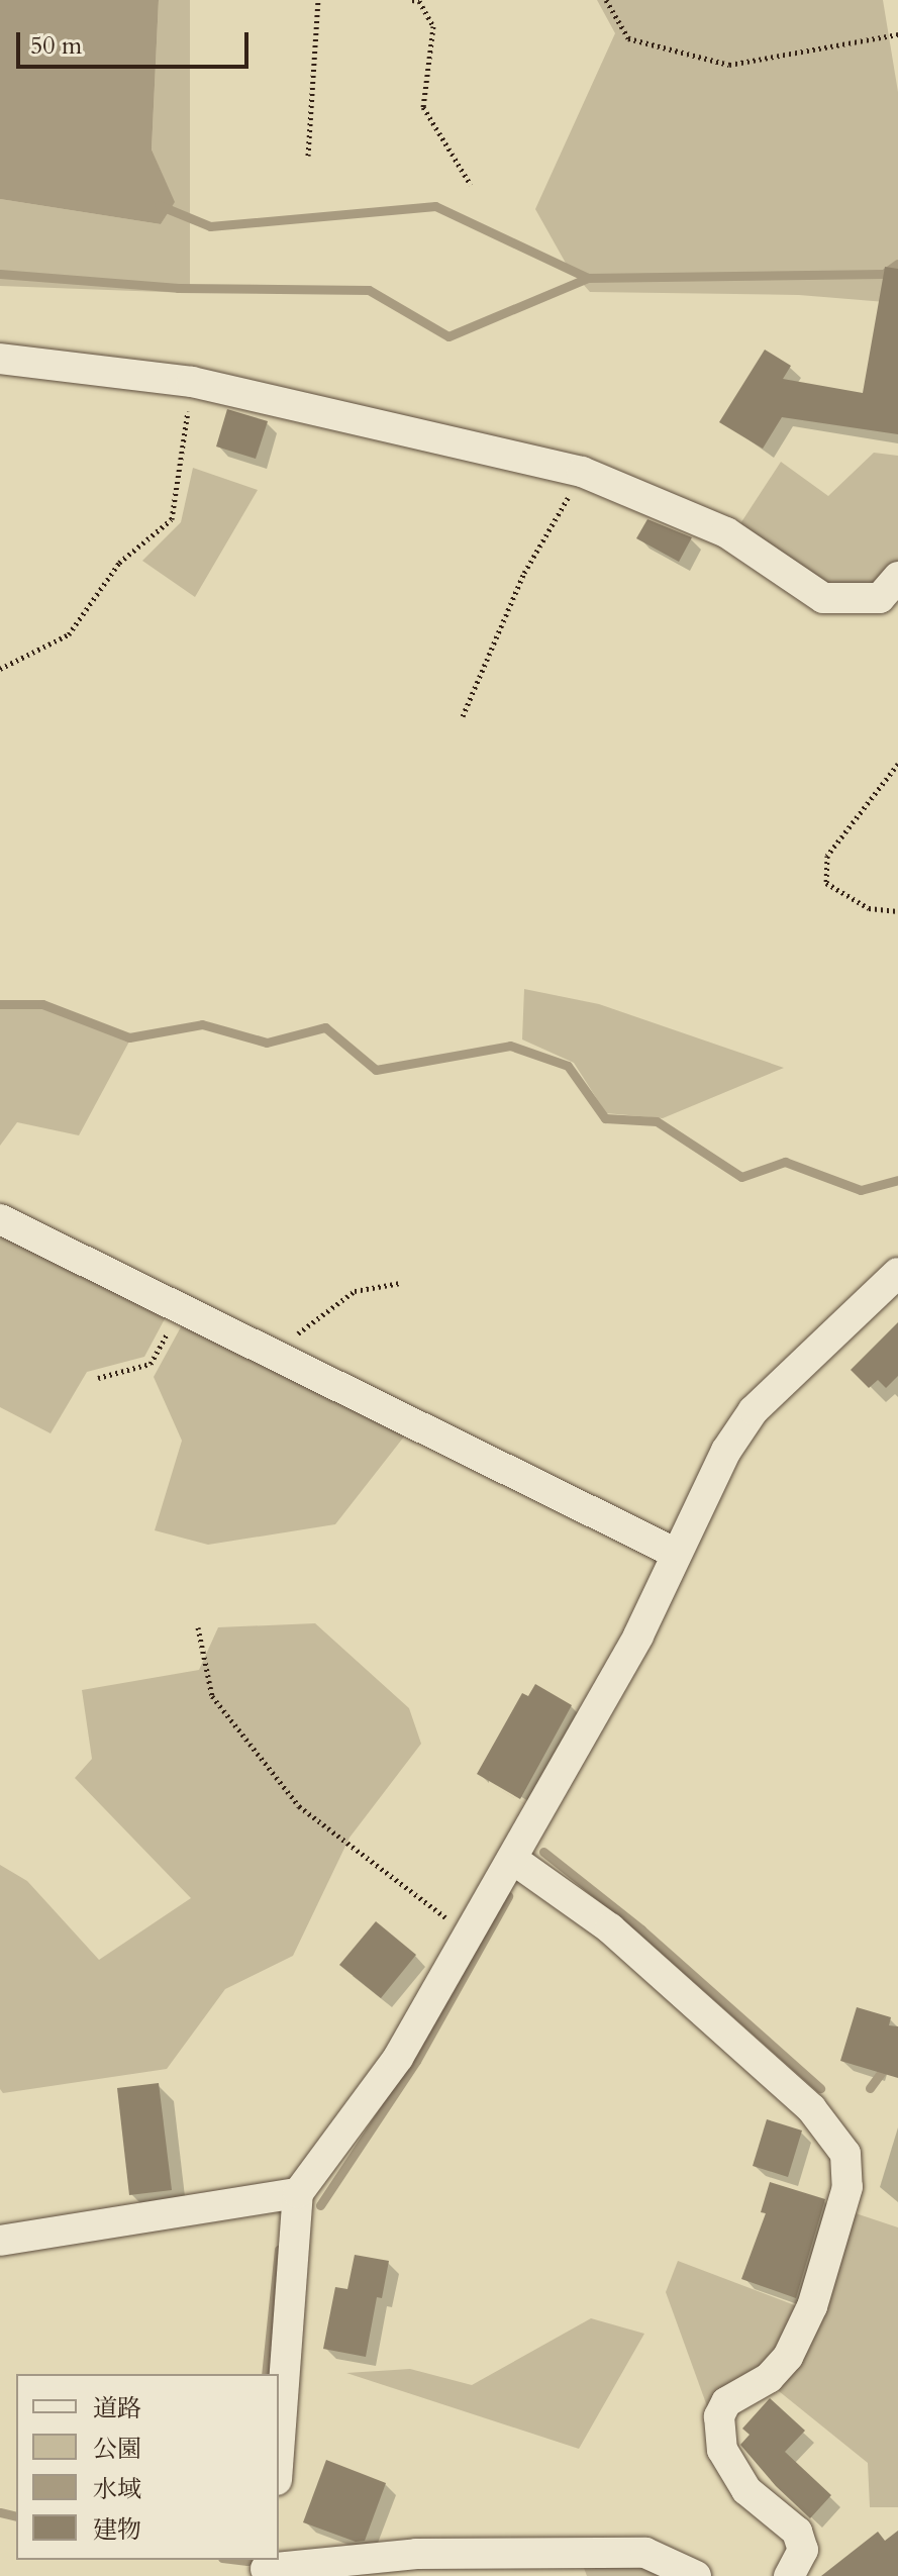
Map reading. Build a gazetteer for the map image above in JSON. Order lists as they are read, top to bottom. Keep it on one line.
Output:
{"legend":["道路","公園","水域","建物"],"scale_bar":"50 m"}
